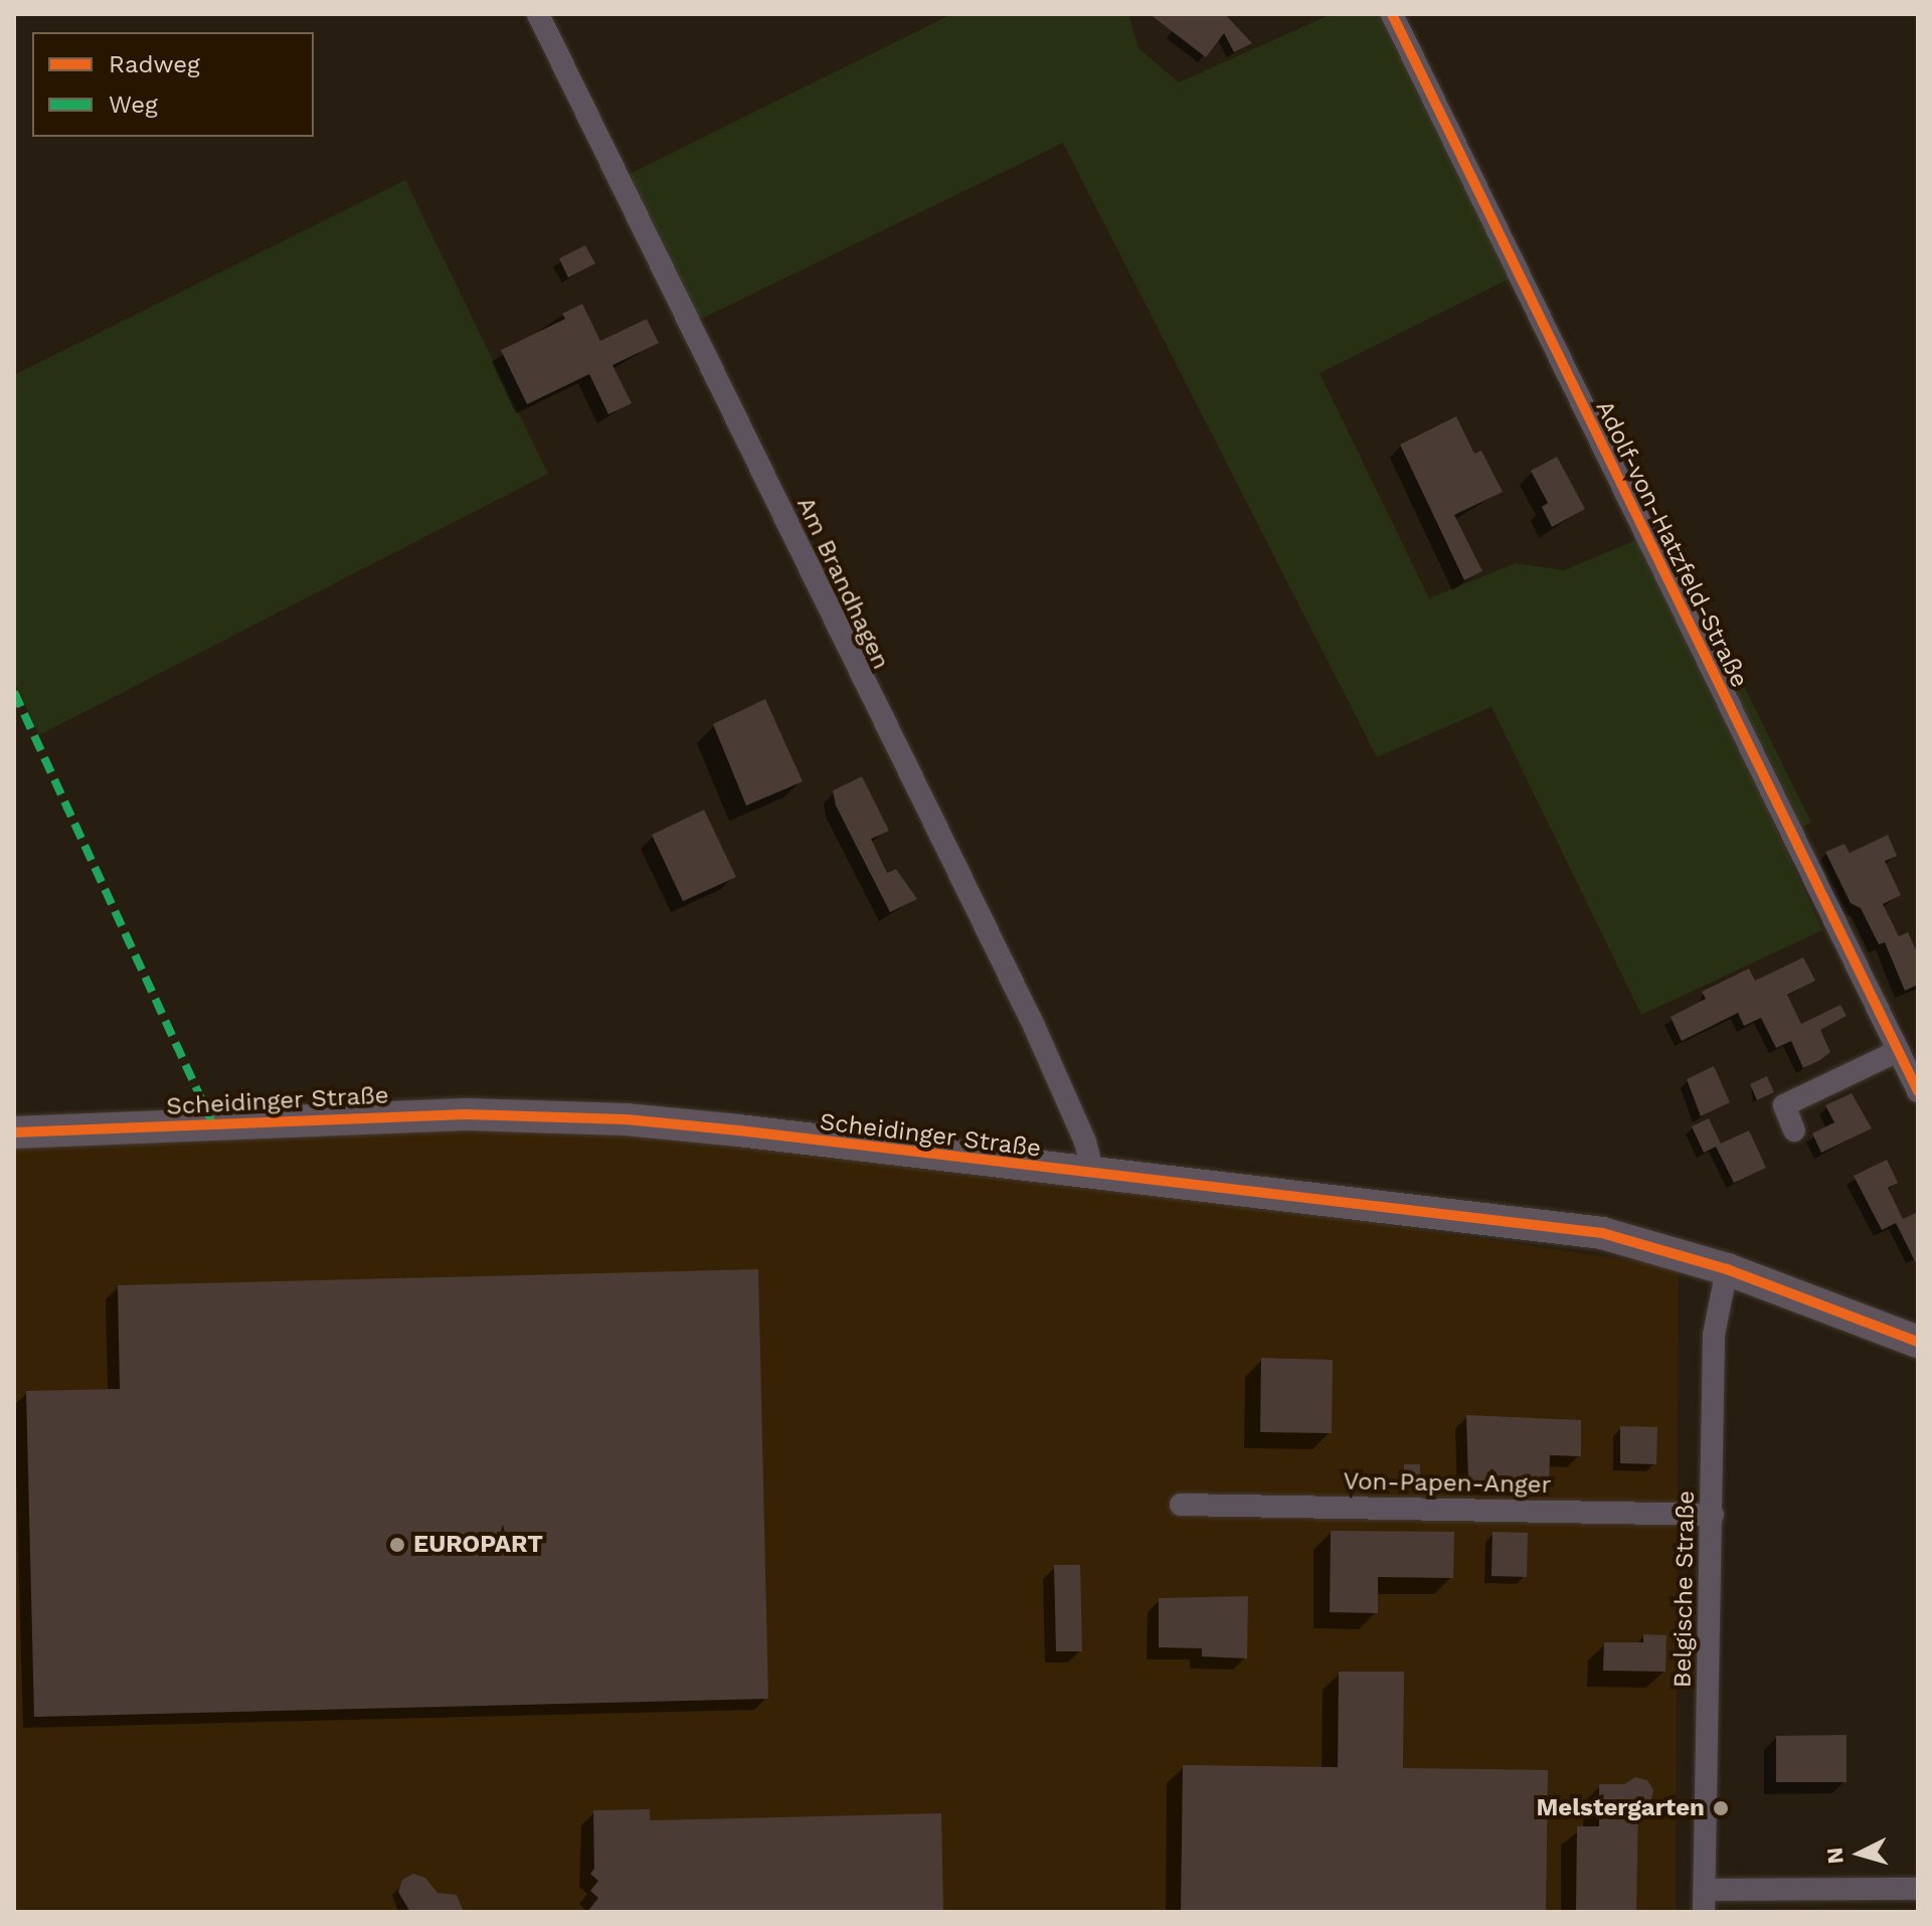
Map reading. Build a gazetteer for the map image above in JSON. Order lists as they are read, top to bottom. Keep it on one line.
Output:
{"streets":{"main road":["Scheidinger Straße"],"street":["Adolf-von-Hatzfeld-Straße","Am Brandhagen","Von-Papen-Anger","Belgische Straße"]},"crossings":[["Am Brandhagen","Scheidinger Straße"],["Scheidinger Straße","Belgische Straße"],["Von-Papen-Anger","Belgische Straße"]],"places":["EUROPART","Melstergarten"],"legend":["Radweg","Weg"],"north":"left"}
